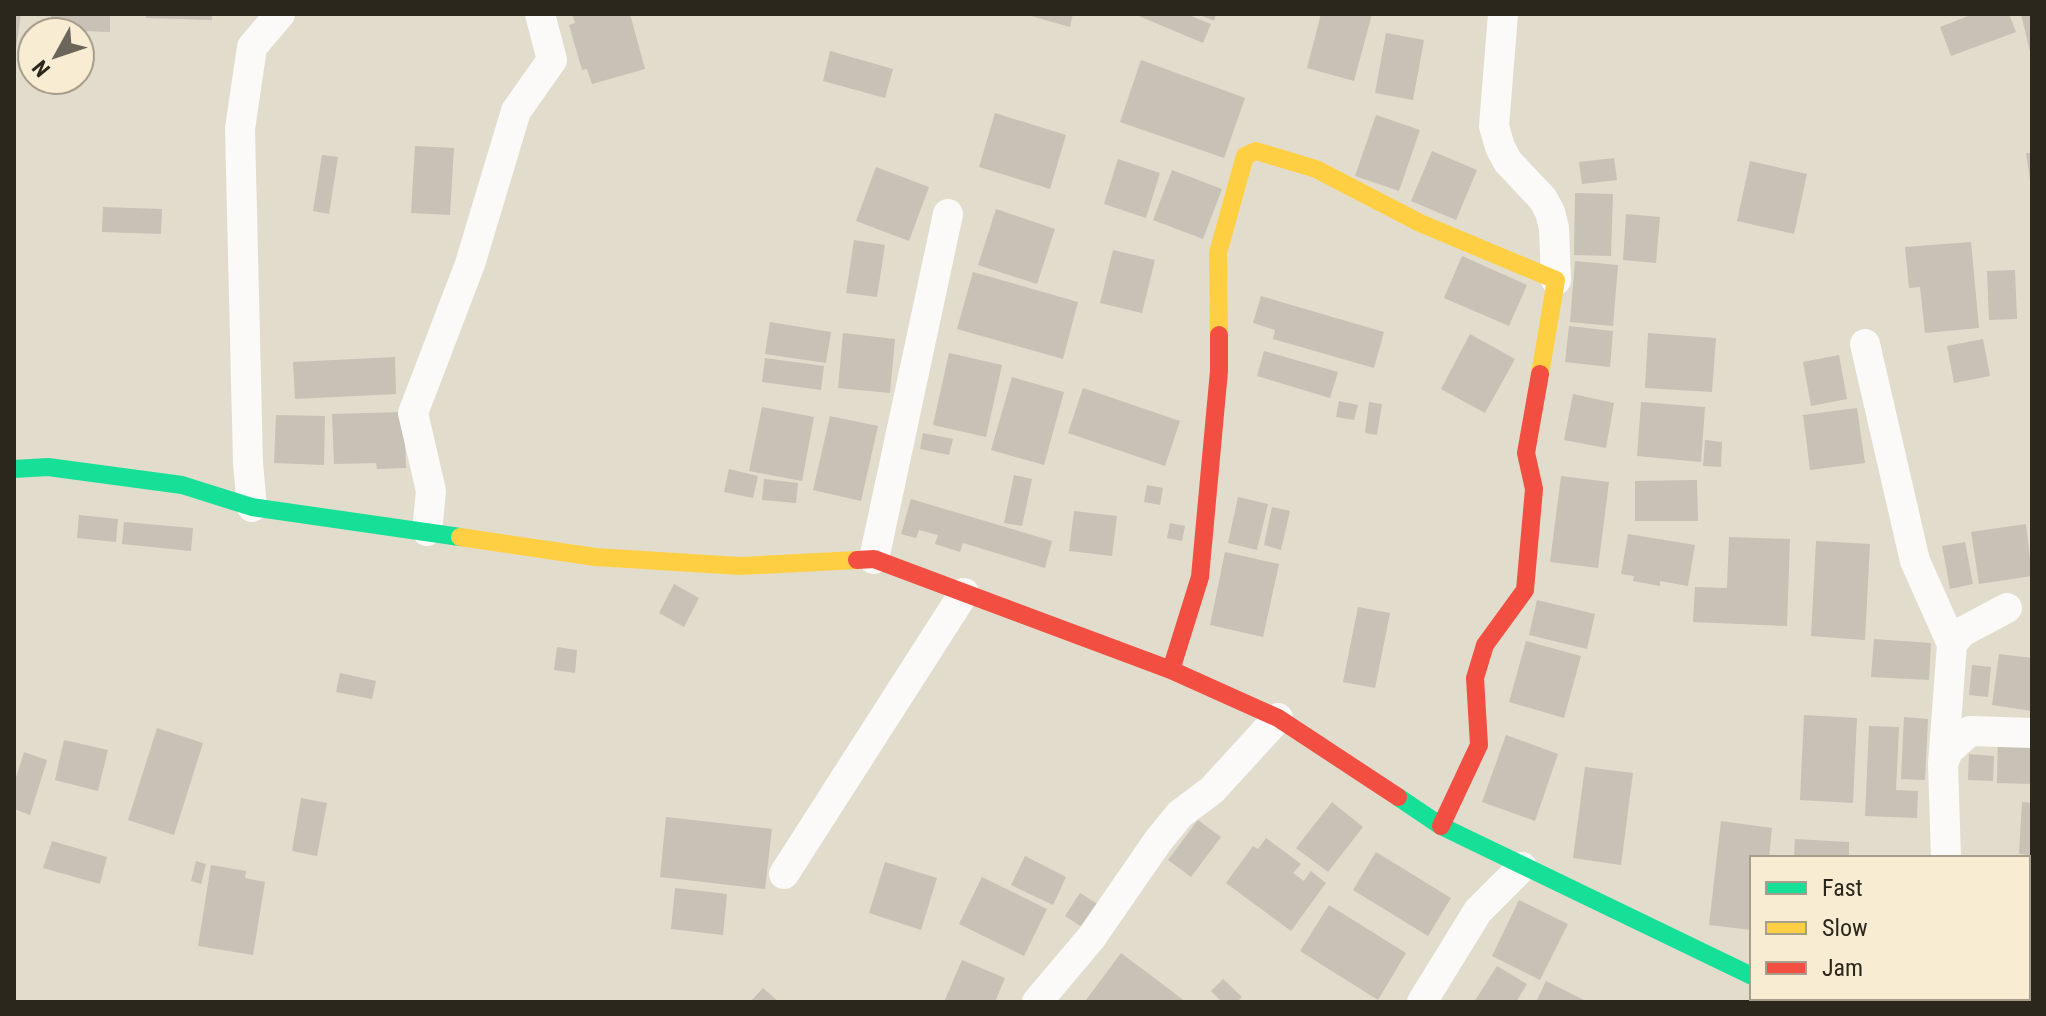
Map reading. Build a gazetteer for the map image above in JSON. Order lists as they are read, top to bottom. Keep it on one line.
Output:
{"legend":["Fast","Slow","Jam"],"north":"bottom left"}
